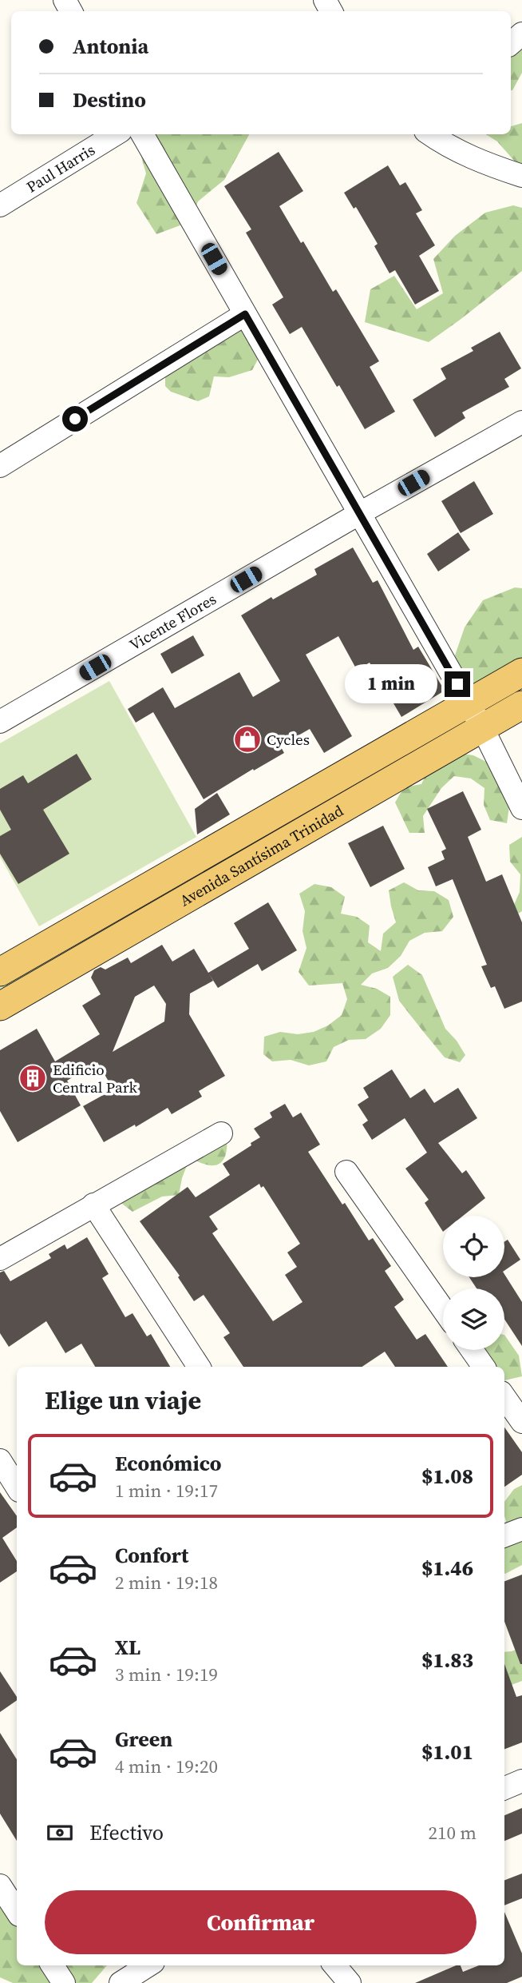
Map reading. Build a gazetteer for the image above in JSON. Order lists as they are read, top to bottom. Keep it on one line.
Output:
{"streets":{"main road":["Avenida Santísima Trinidad"],"street":["Paul Harris","Vicente Flores"]},"places":{"shop":["Cycles"],"building":["Edificio Central Park"]},"page":{"banner":["Antonia","Destino"],"bubble":"1 min","heading":"Elige un viaje","list":[{"name":"Económico","note":"1 min · 19:17","value":"$1.08"},{"name":"Confort","note":"2 min · 19:18","value":"$1.46"},{"name":"XL","note":"3 min · 19:19","value":"$1.83"},{"name":"Green","note":"4 min · 19:20","value":"$1.01"}],"pay":["Efectivo","210 m"],"buttons":"Confirmar"}}
